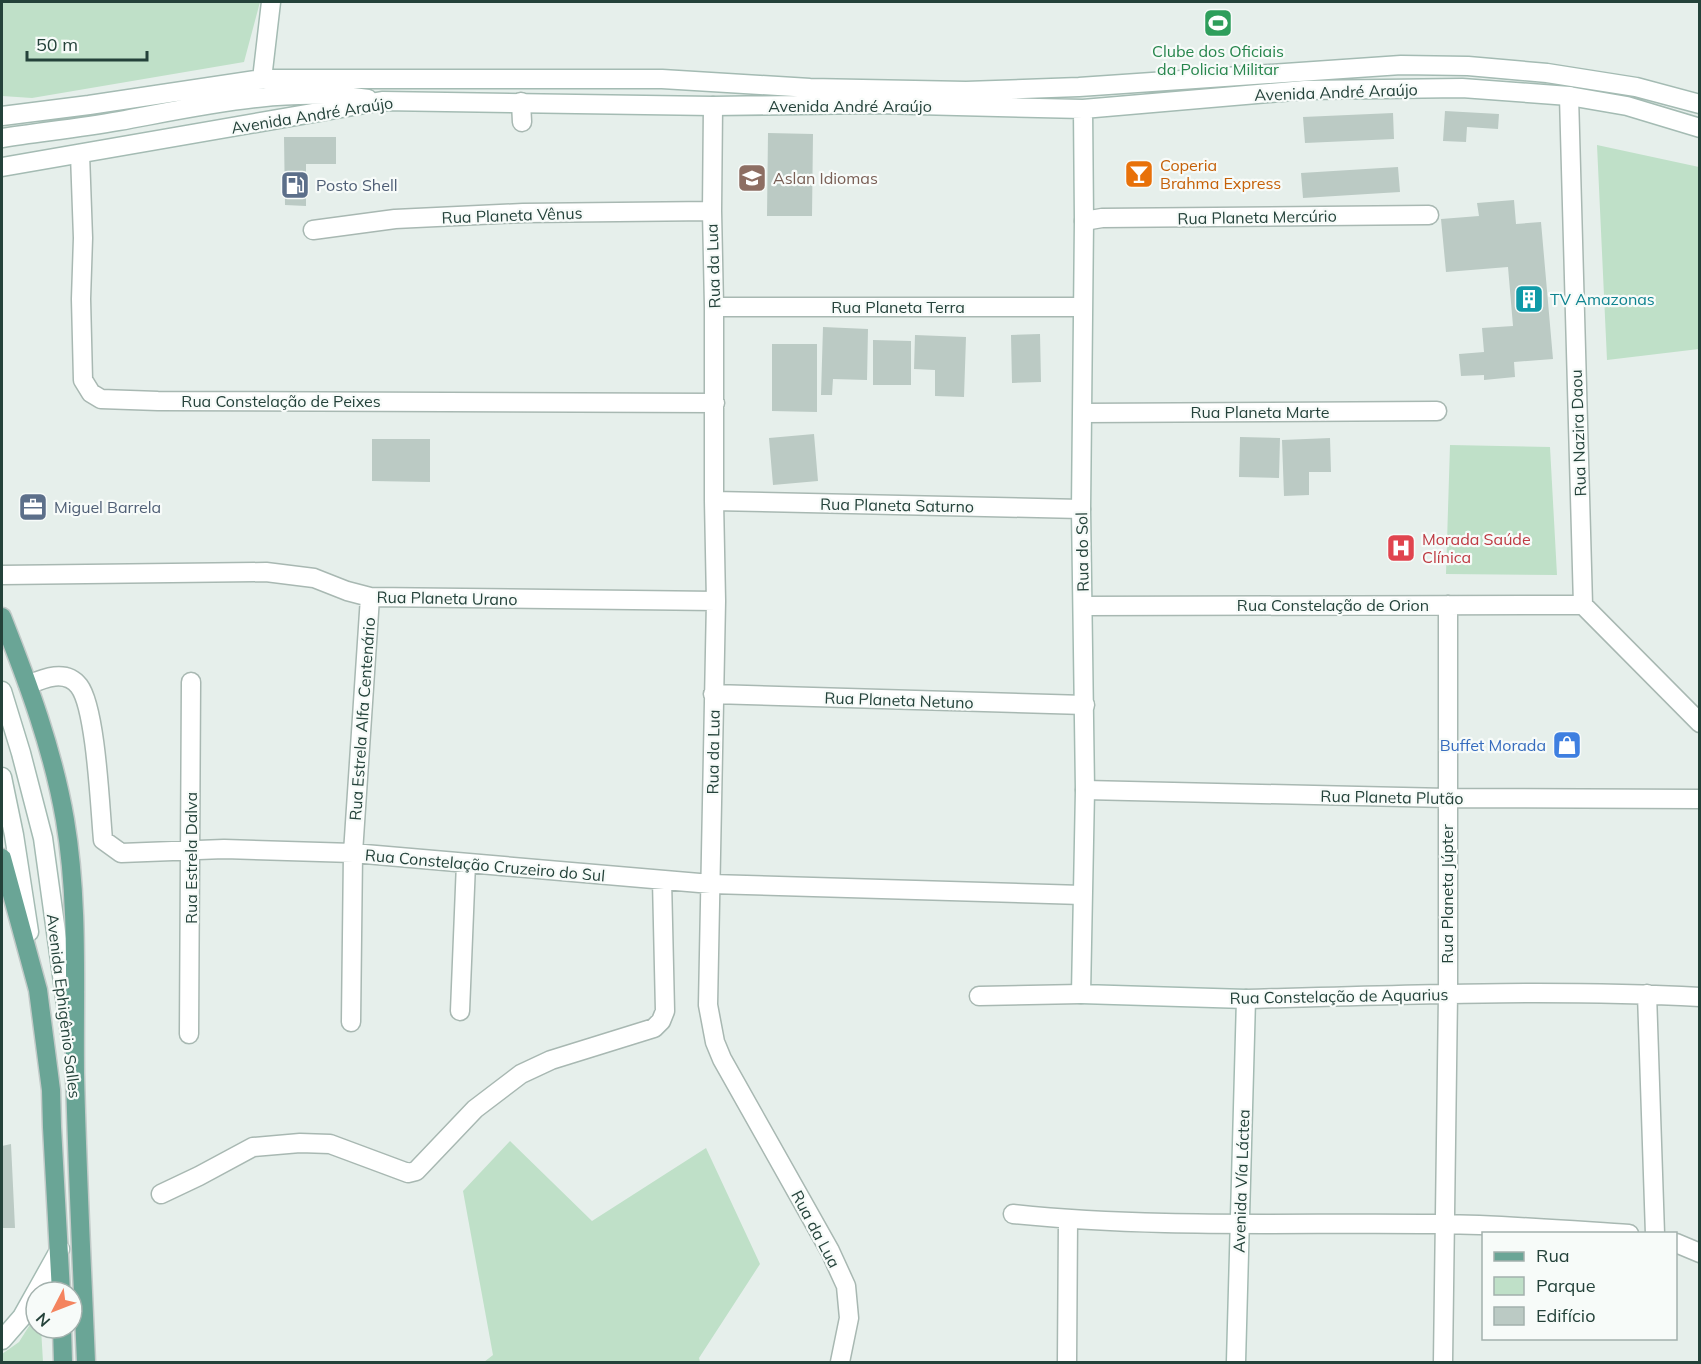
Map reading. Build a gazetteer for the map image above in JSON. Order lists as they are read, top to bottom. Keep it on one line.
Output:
{"streets":{"main road":["Avenida Ephigênio Salles"],"street":["Avenida André Araújo","Rua Planeta Vênus","Rua Planeta Mercúrio","Rua da Lua","Rua Planeta Terra","Rua Constelação de Peixes","Rua Planeta Marte","Rua Nazira Daou","Rua Planeta Saturno","Rua do Sol","Rua Planeta Urano","Rua Constelação de Orion","Rua Planeta Netuno","Rua Estrela Alfa Centenário","Rua Planeta Plutão","Rua Estrela Dalva","Rua Constelação Cruzeiro do Sul","Rua Planeta Júpter","Rua Constelação de Aquarius","Avenida Vía Láctea"]},"crossings":[["Avenida André Araújo","Rua da Lua"],["Avenida André Araújo","Rua Constelação de Peixes"],["Avenida André Araújo","Rua Nazira Daou"],["Avenida André Araújo","Rua do Sol"],["Rua Planeta Vênus","Rua da Lua"],["Rua Planeta Mercúrio","Rua do Sol"],["Rua da Lua","Rua Planeta Terra"],["Rua da Lua","Rua Constelação de Peixes"],["Rua da Lua","Rua Planeta Saturno"],["Rua da Lua","Rua Planeta Urano"],["Rua da Lua","Rua Planeta Netuno"],["Rua da Lua","Rua Constelação Cruzeiro do Sul"],["Rua Planeta Terra","Rua do Sol"],["Rua Planeta Marte","Rua do Sol"],["Rua Nazira Daou","Rua Constelação de Orion"],["Rua Planeta Saturno","Rua do Sol"],["Rua do Sol","Rua Constelação de Orion"],["Rua do Sol","Rua Planeta Netuno"],["Rua do Sol","Rua Planeta Plutão"],["Rua do Sol","Rua Constelação Cruzeiro do Sul"],["Rua do Sol","Rua Constelação de Aquarius"],["Rua Planeta Urano","Rua Estrela Alfa Centenário"],["Rua Constelação de Orion","Rua Planeta Júpter"],["Rua Estrela Alfa Centenário","Rua Constelação Cruzeiro do Sul"],["Rua Planeta Plutão","Rua Planeta Júpter"],["Rua Estrela Dalva","Rua Constelação Cruzeiro do Sul"],["Rua Planeta Júpter","Rua Constelação de Aquarius"],["Rua Constelação de Aquarius","Avenida Vía Láctea"]],"places":{"sports":["Clube dos Oficiais da Policia Militar"],"bar":["Coperia Brahma Express"],"school or university":["Aslan Idiomas"],"fuel station":["Posto Shell"],"building":["TV Amazonas"],"office":["Miguel Barrela"],"hospital":["Morada Saúde Clínica"],"shop":["Buffet Morada"]},"legend":["Rua","Parque","Edifício"],"scale_bar":"50 m","north":"bottom left"}
